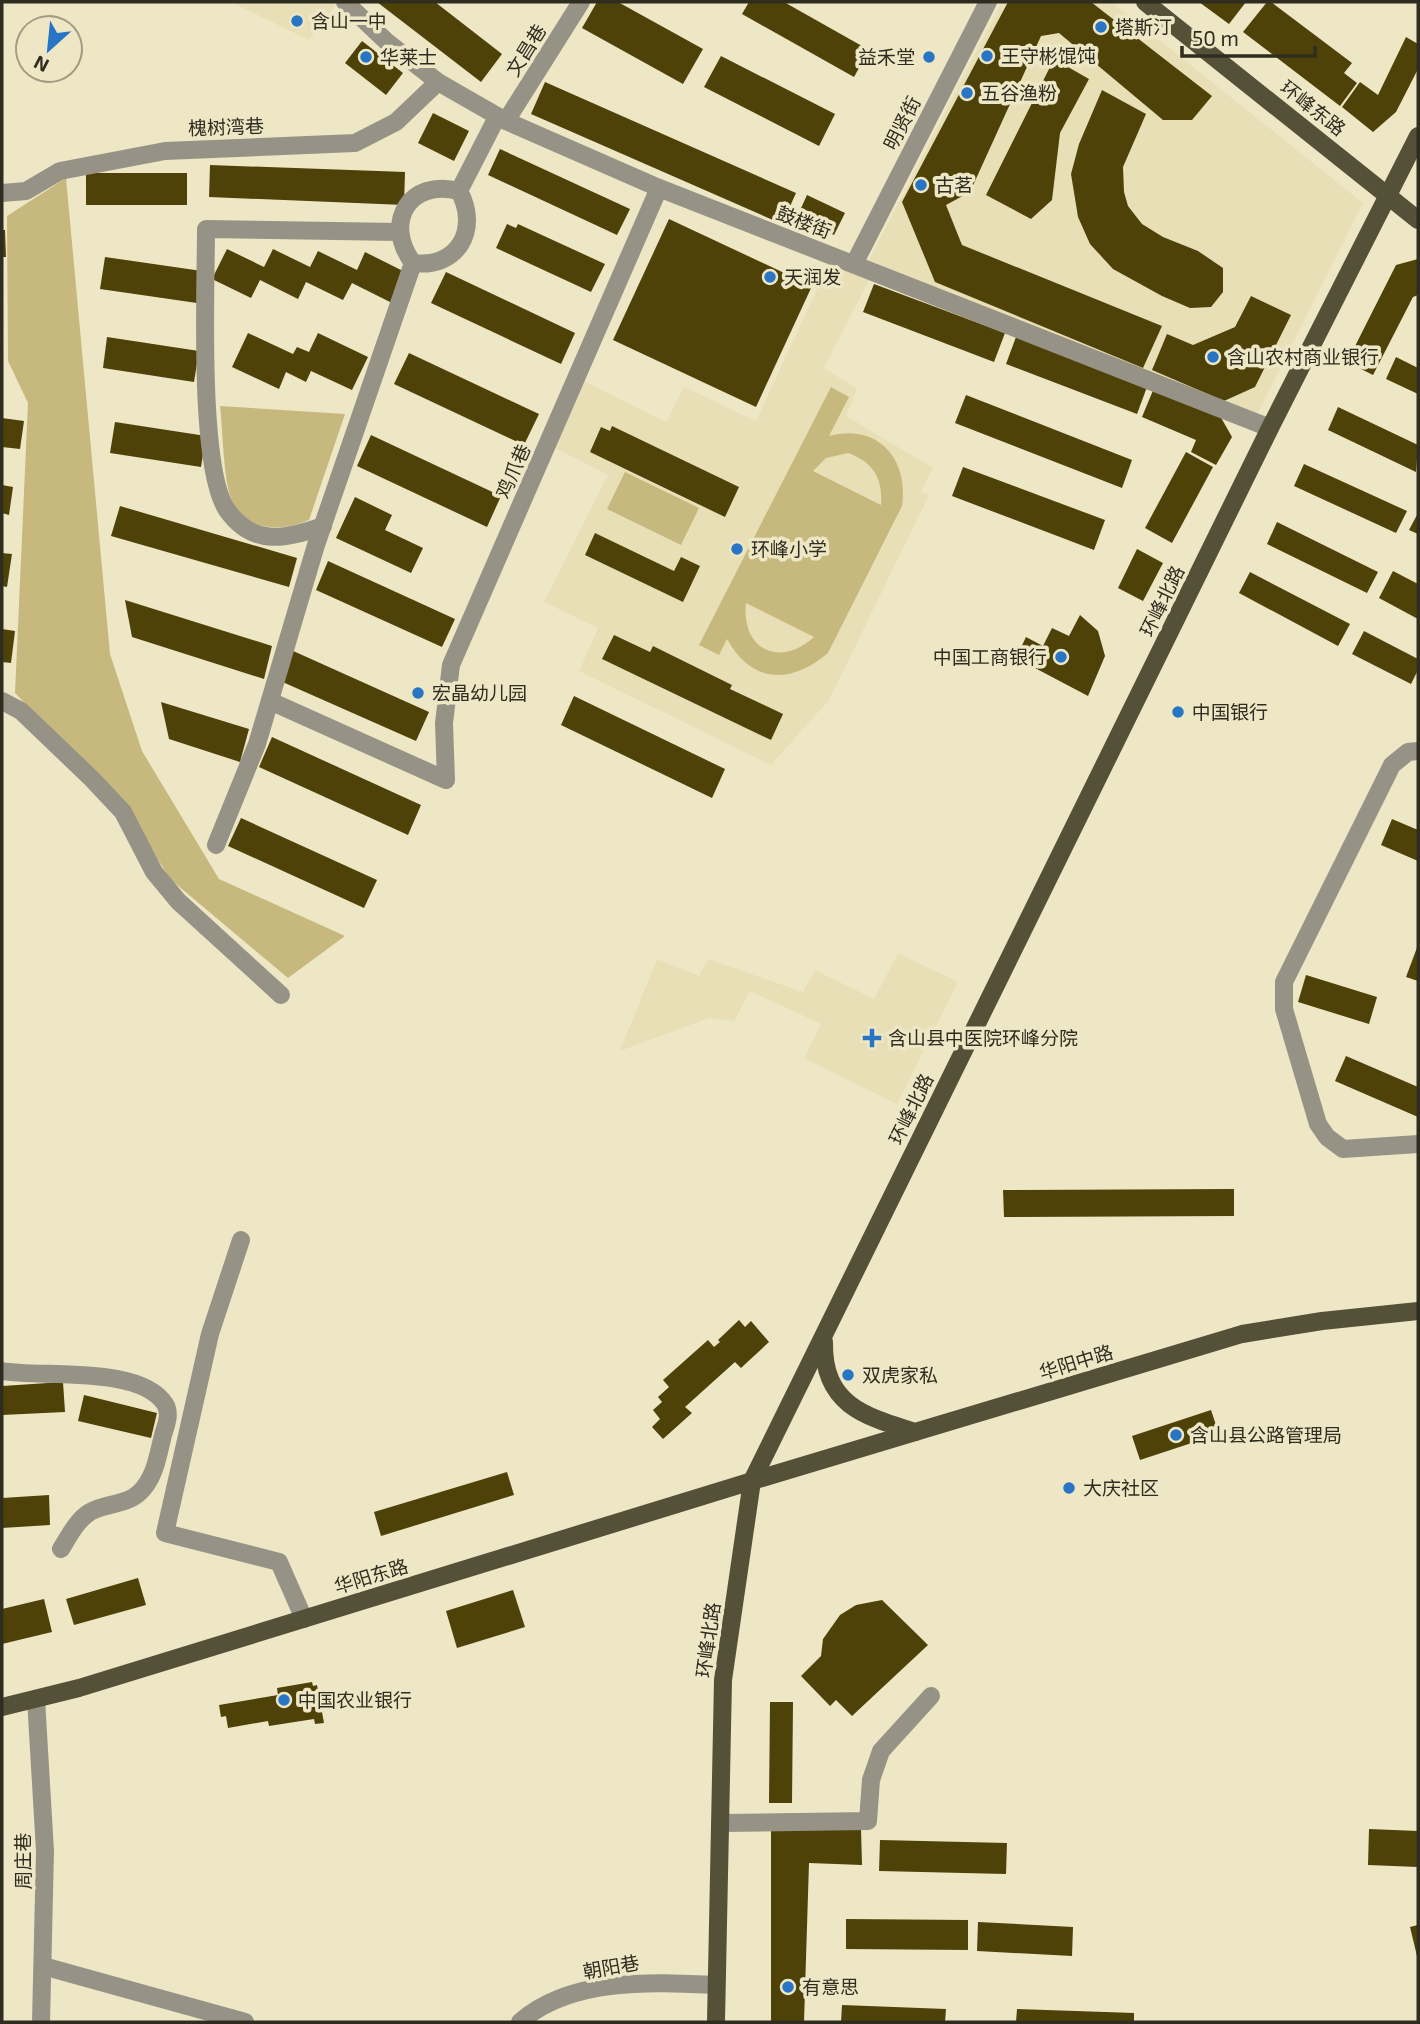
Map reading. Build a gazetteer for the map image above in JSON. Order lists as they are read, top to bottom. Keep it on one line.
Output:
{"streets":{"main road":["环峰东路","环峰北路","华阳中路","华阳东路"],"street":["文昌巷","明贤街","槐树湾巷","鼓楼街","鸡爪巷","周庄巷","朝阳巷"]},"crossings":[["文昌巷","鼓楼街"],["环峰东路","环峰北路"],["明贤街","鼓楼街"],["槐树湾巷","鼓楼街"],["鼓楼街","鸡爪巷"],["鼓楼街","环峰北路"],["环峰北路","华阳中路"],["环峰北路","华阳东路"],["环峰北路","朝阳巷"],["华阳中路","华阳东路"],["华阳东路","周庄巷"]],"places":{"other":["含山一中","塔斯汀","王守彬馄饨","华莱士","益禾堂","五谷渔粉","古茗","天润发","含山农村商业银行","环峰小学","中国工商银行","宏晶幼儿园","中国银行","双虎家私","含山县公路管理局","大庆社区","中国农业银行","有意思"],"health":["含山县中医院环峰分院"]},"scale_bar":"50 m","north":"bottom left"}
